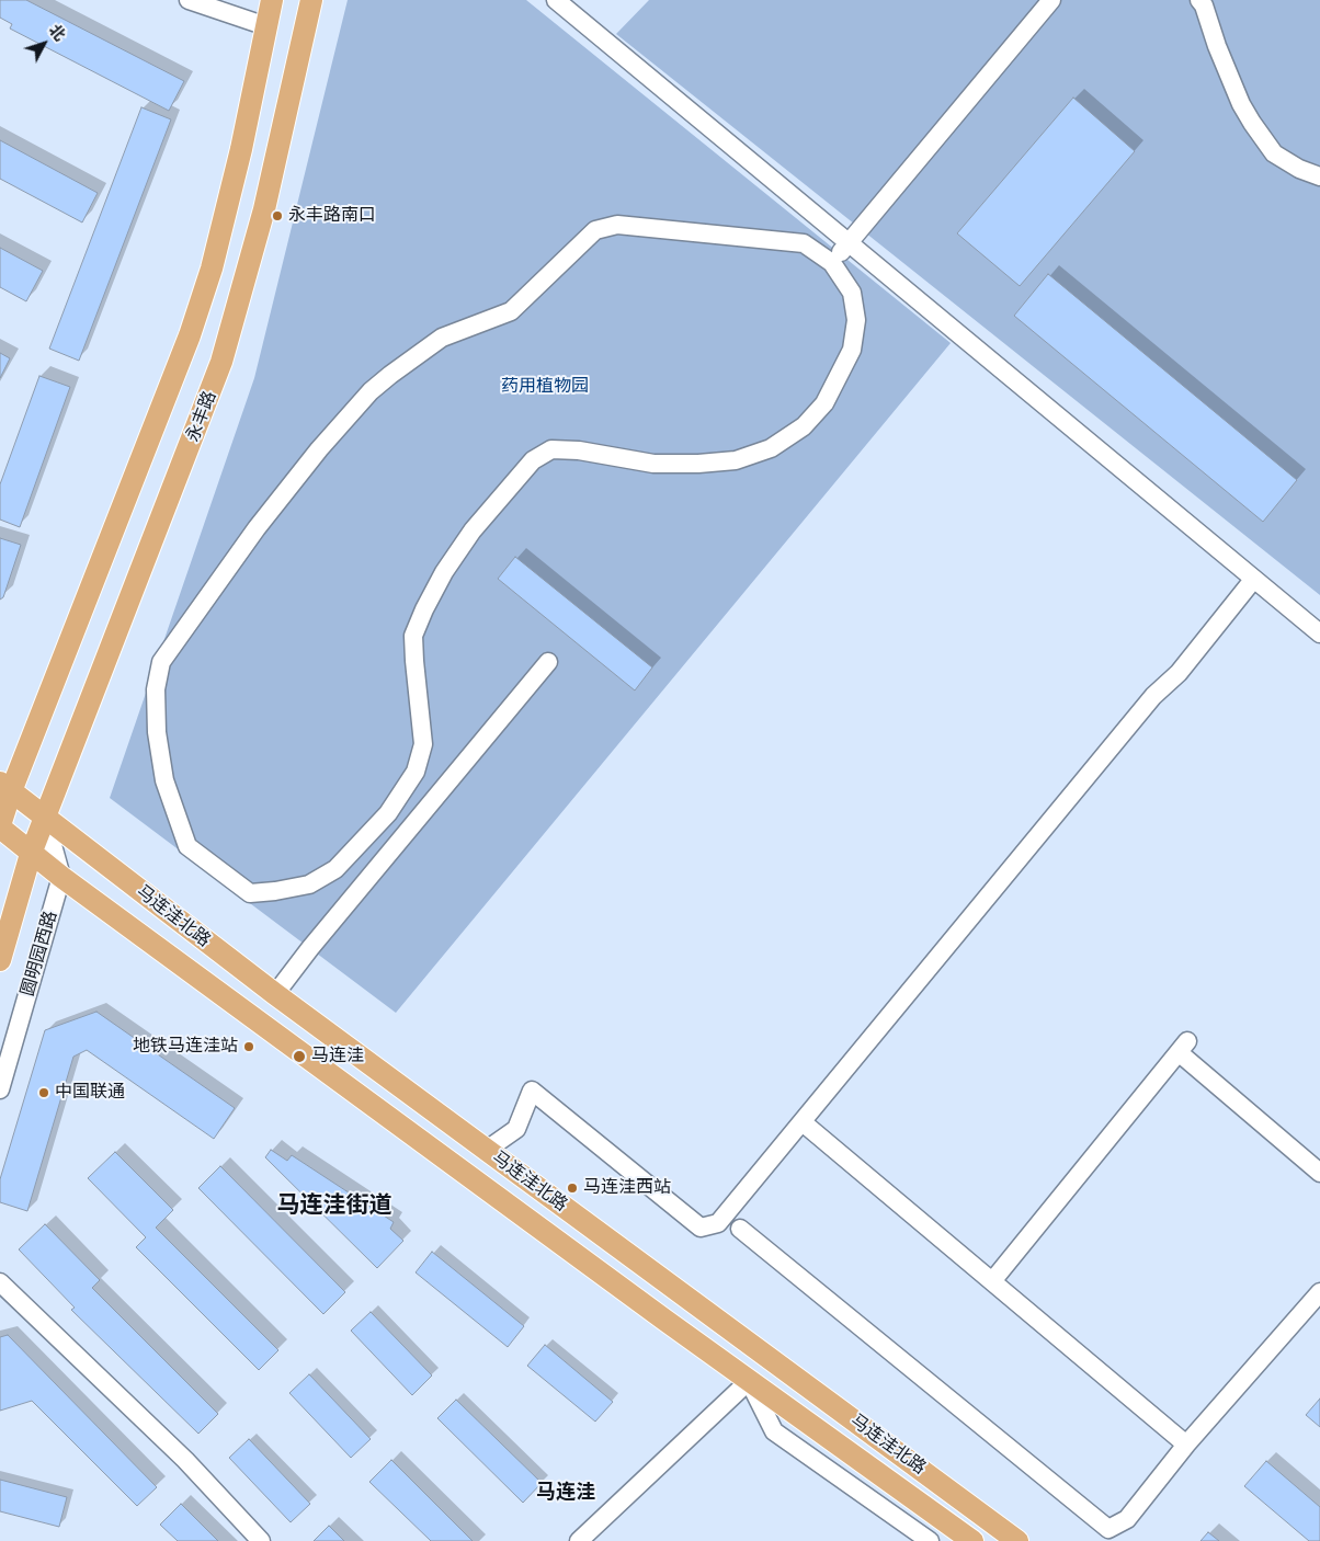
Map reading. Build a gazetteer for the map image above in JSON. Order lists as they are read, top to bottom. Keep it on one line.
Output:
{"streets":{"main road":["永丰路","马连洼北路","圆明园西路"]},"crossings":[["永丰路","马连洼北路"],["永丰路","圆明园西路"],["马连洼北路","圆明园西路"]],"districts":["马连洼街道","马连洼"],"parks":["药用植物园"],"places":["永丰路南口","地铁马连洼站","马连洼","中国联通","马连洼西站"],"north":"top right"}
